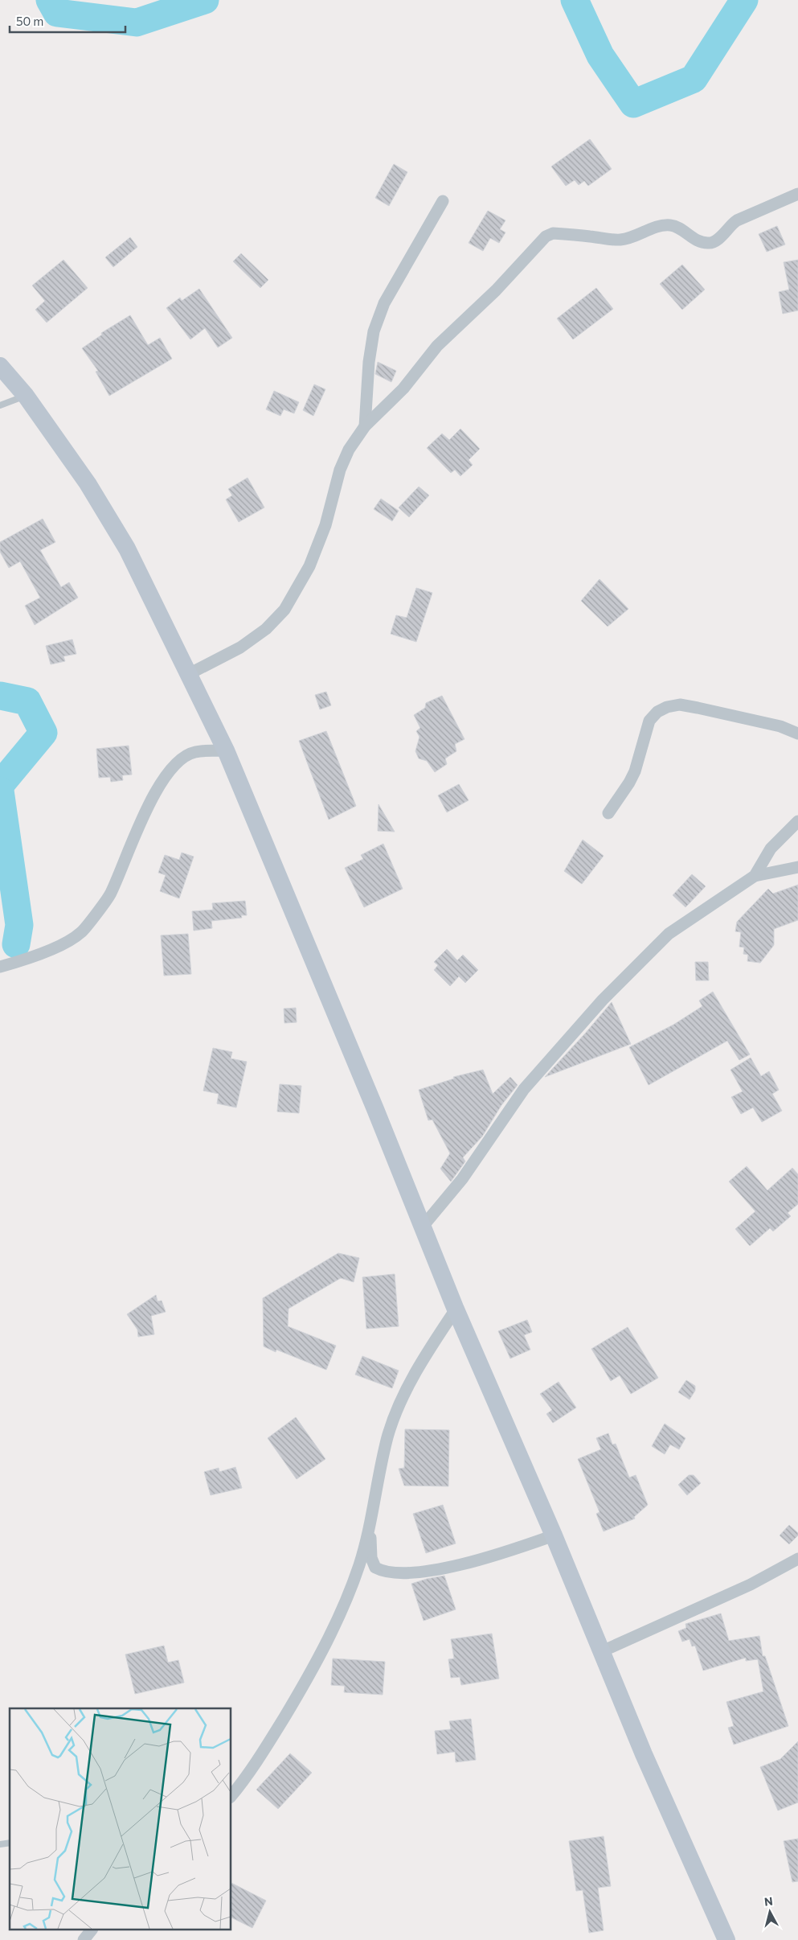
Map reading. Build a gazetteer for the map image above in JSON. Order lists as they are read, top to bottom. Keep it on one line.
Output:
{"scale_bar":"50 m","north":"top"}
